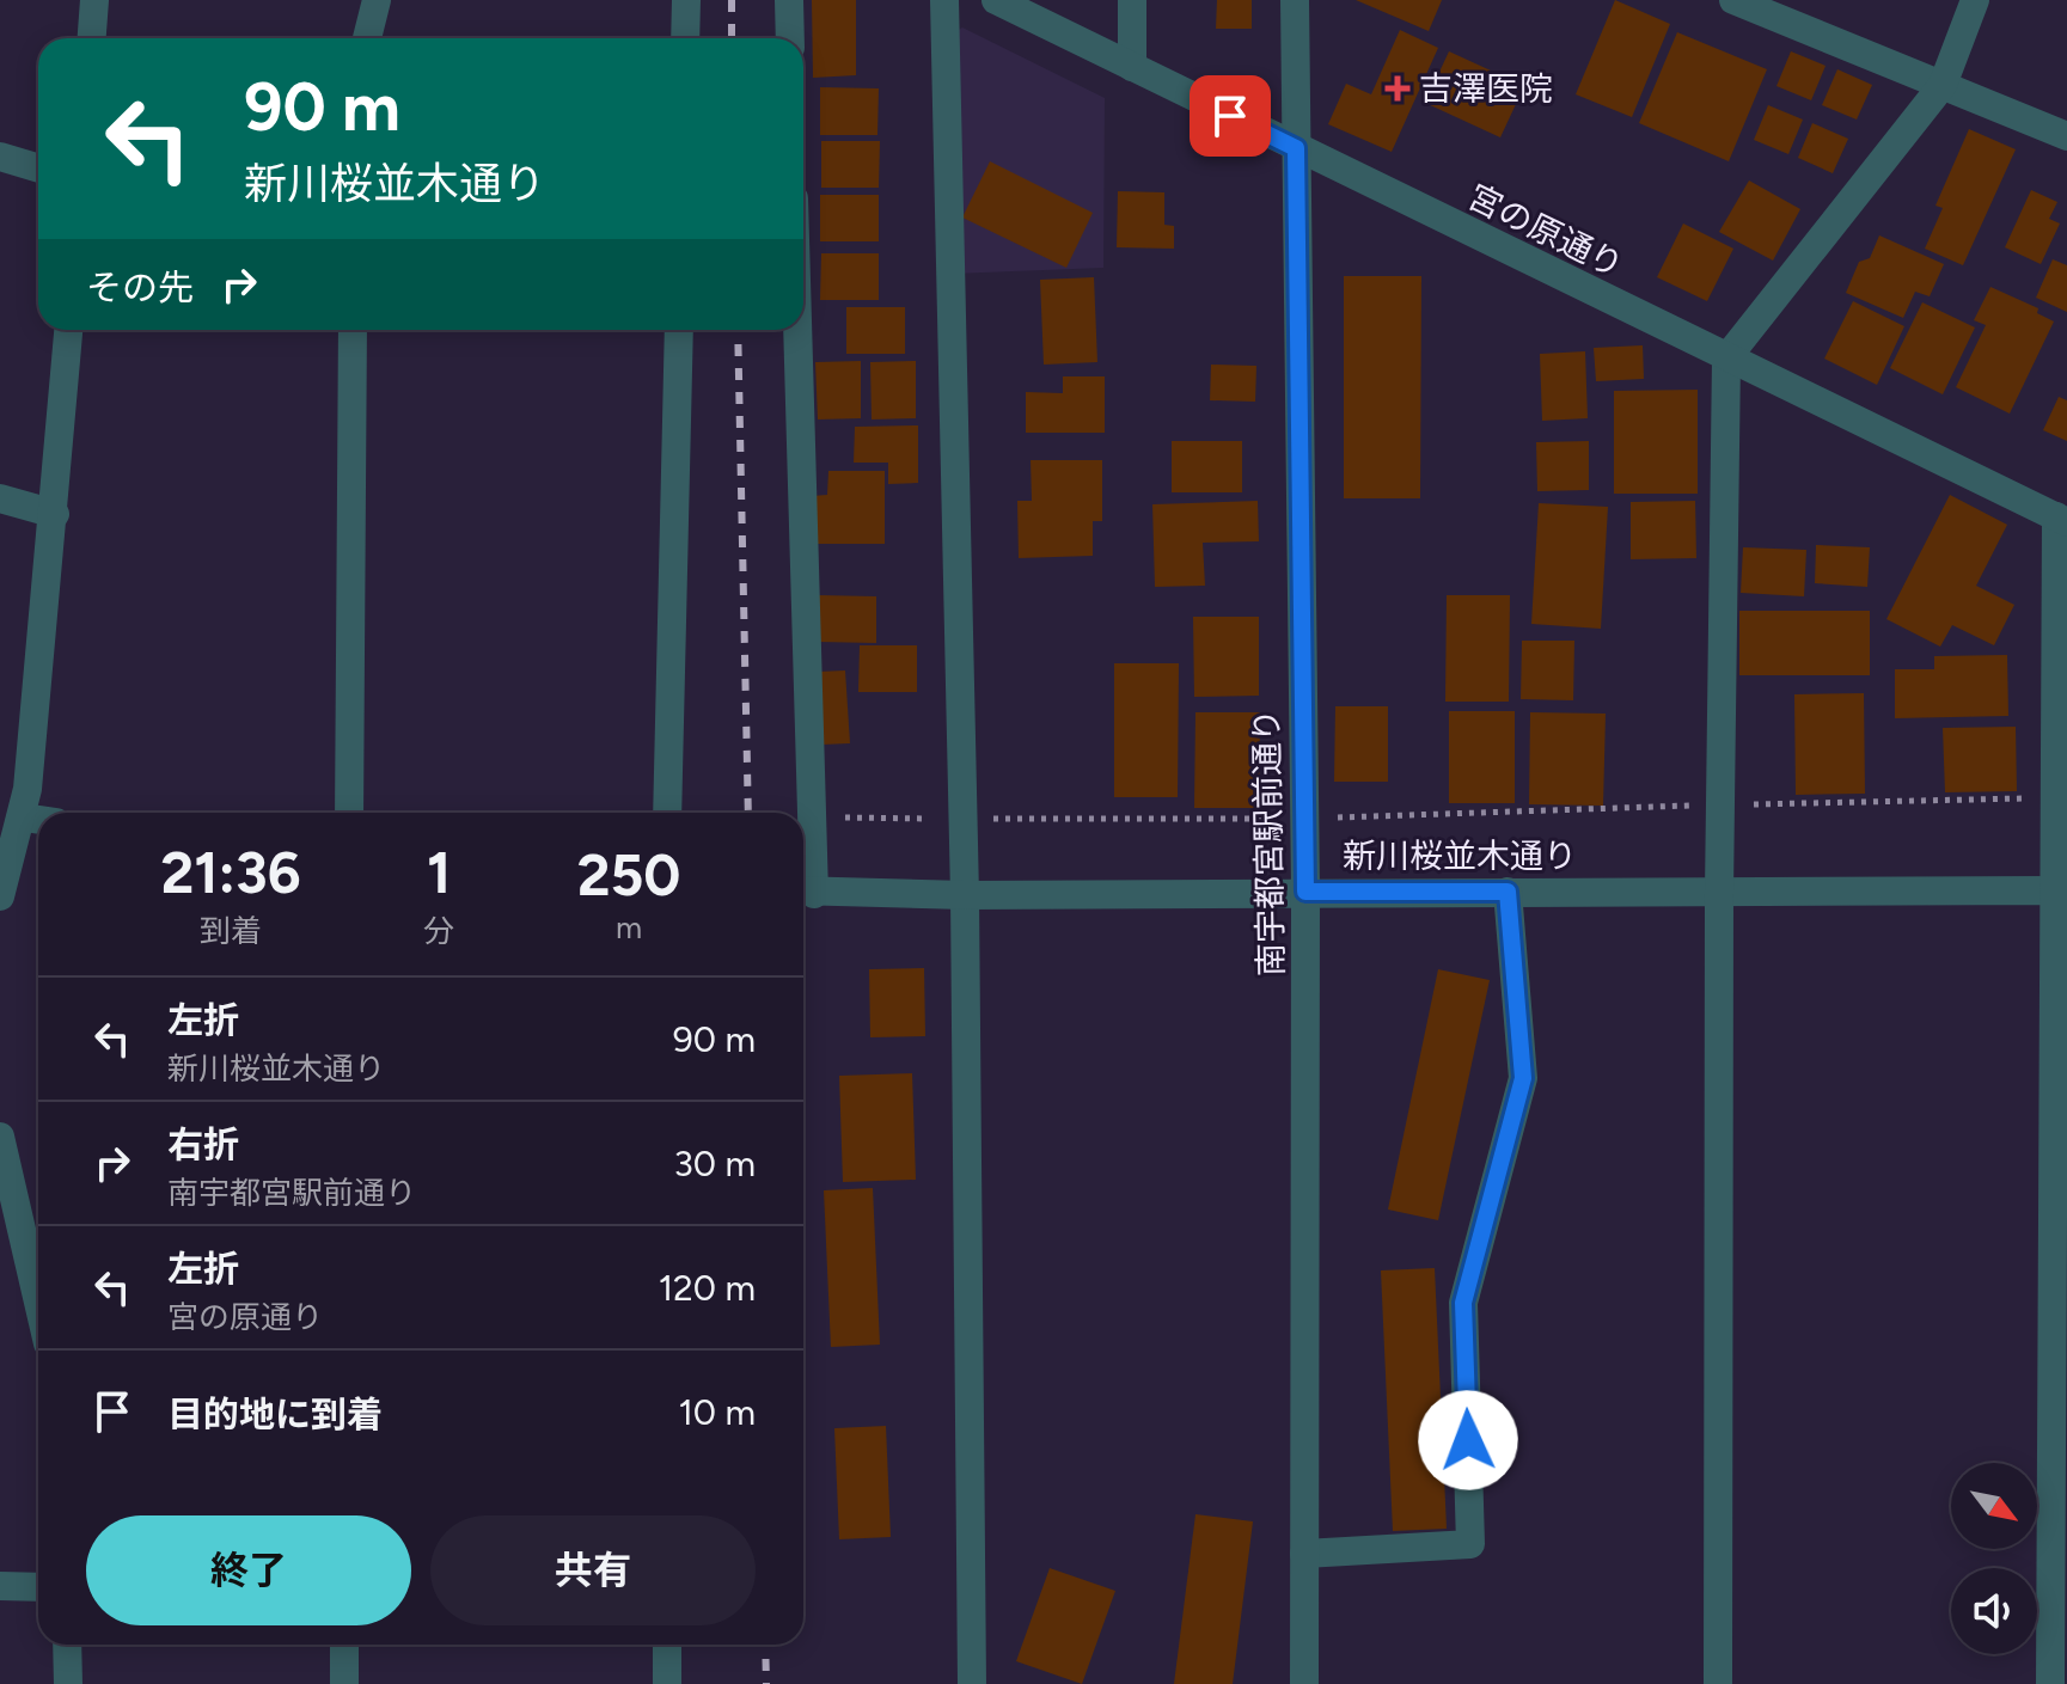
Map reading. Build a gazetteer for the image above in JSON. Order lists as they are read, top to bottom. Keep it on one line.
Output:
{"streets":{"street":["宮の原通り","南宇都宮駅前通り","新川桜並木通り"]},"crossings":[["宮の原通り","南宇都宮駅前通り"],["南宇都宮駅前通り","新川桜並木通り"]],"places":{"health":["吉澤医院"]},"north":"bottom right","page":{"turn":["90 m","新川桜並木通り"],"then":"その先","eta":["21:36","到着","1","分","250","m"],"list":[{"name":"左折","note":"新川桜並木通り","value":"90 m"},{"name":"右折","note":"南宇都宮駅前通り","value":"30 m"},{"name":"左折","note":"宮の原通り","value":"120 m"},{"name":"目的地に到着","value":"10 m"}],"buttons":["終了","共有"]}}
